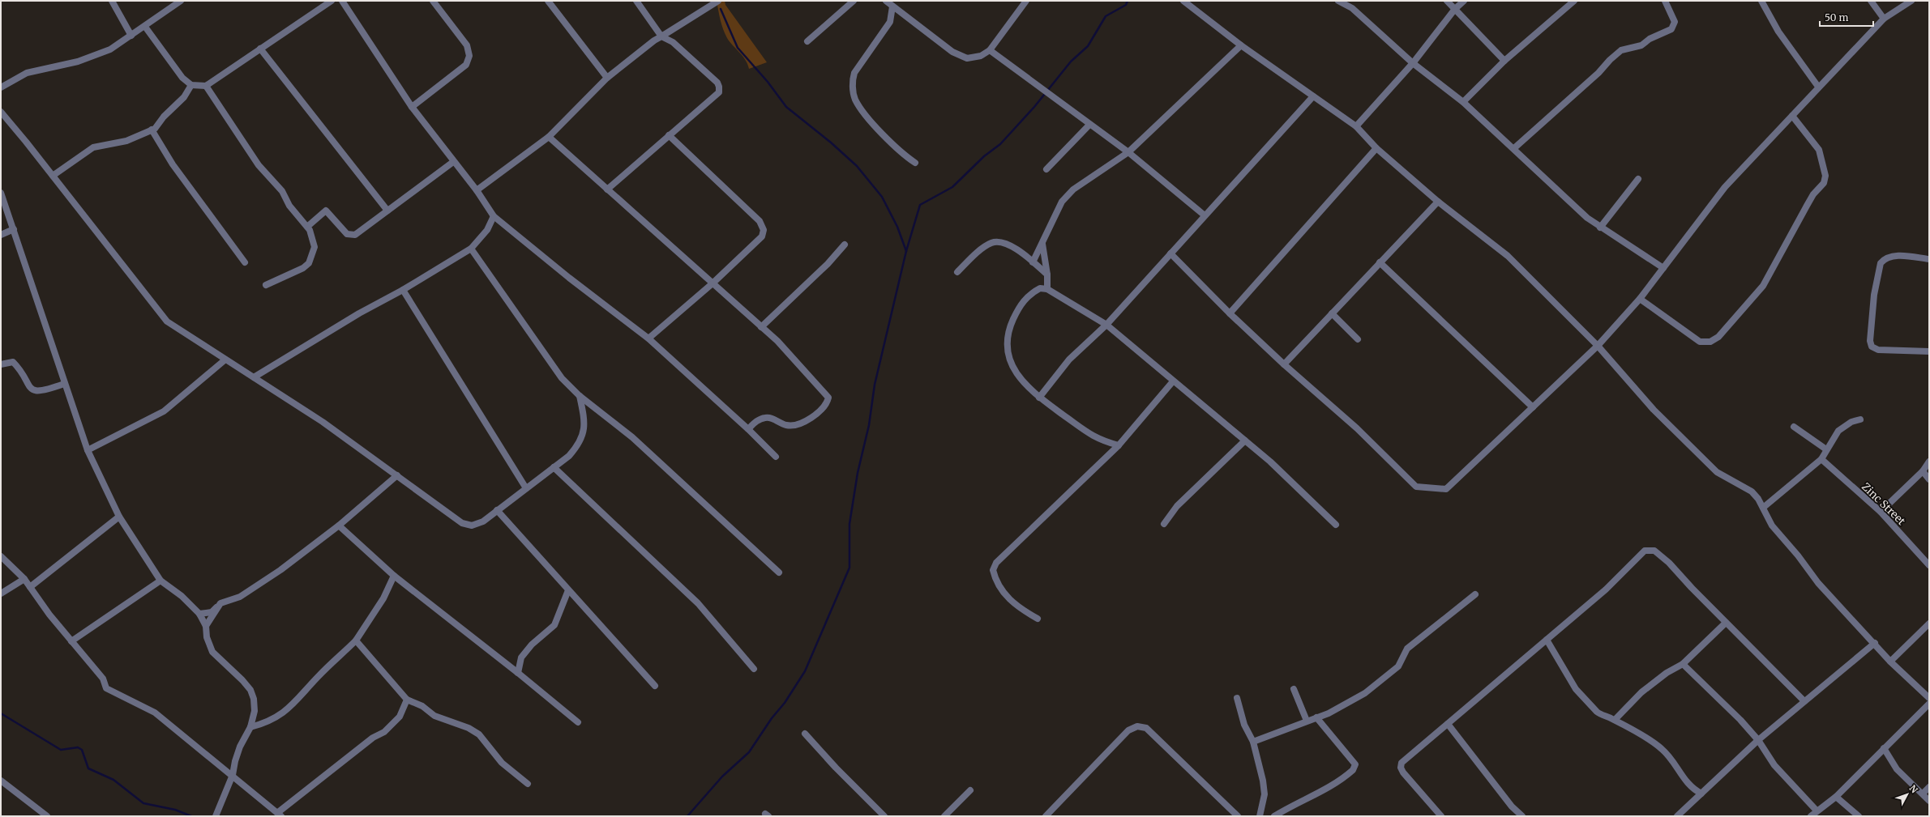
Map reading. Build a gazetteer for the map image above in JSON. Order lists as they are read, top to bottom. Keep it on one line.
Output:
{"streets":{"street":["Zinc Street"]},"scale_bar":"50 m","north":"top right"}
